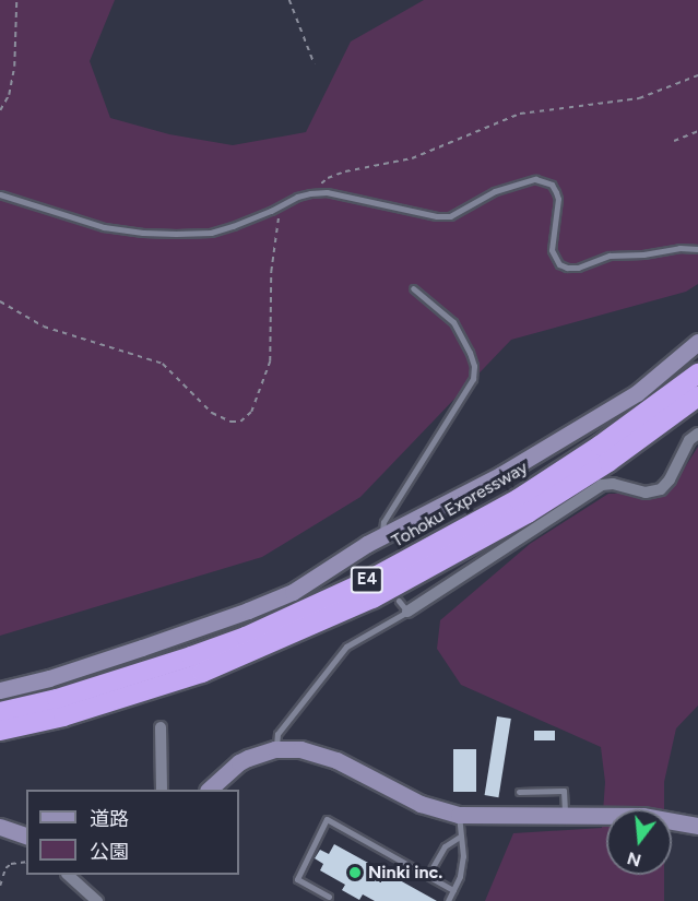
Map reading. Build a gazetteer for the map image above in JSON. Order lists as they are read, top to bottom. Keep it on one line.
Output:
{"streets":{"highway":["Tohoku Expressway","E4"]},"places":["Ninki inc."],"legend":["道路","公園"],"north":"bottom"}
